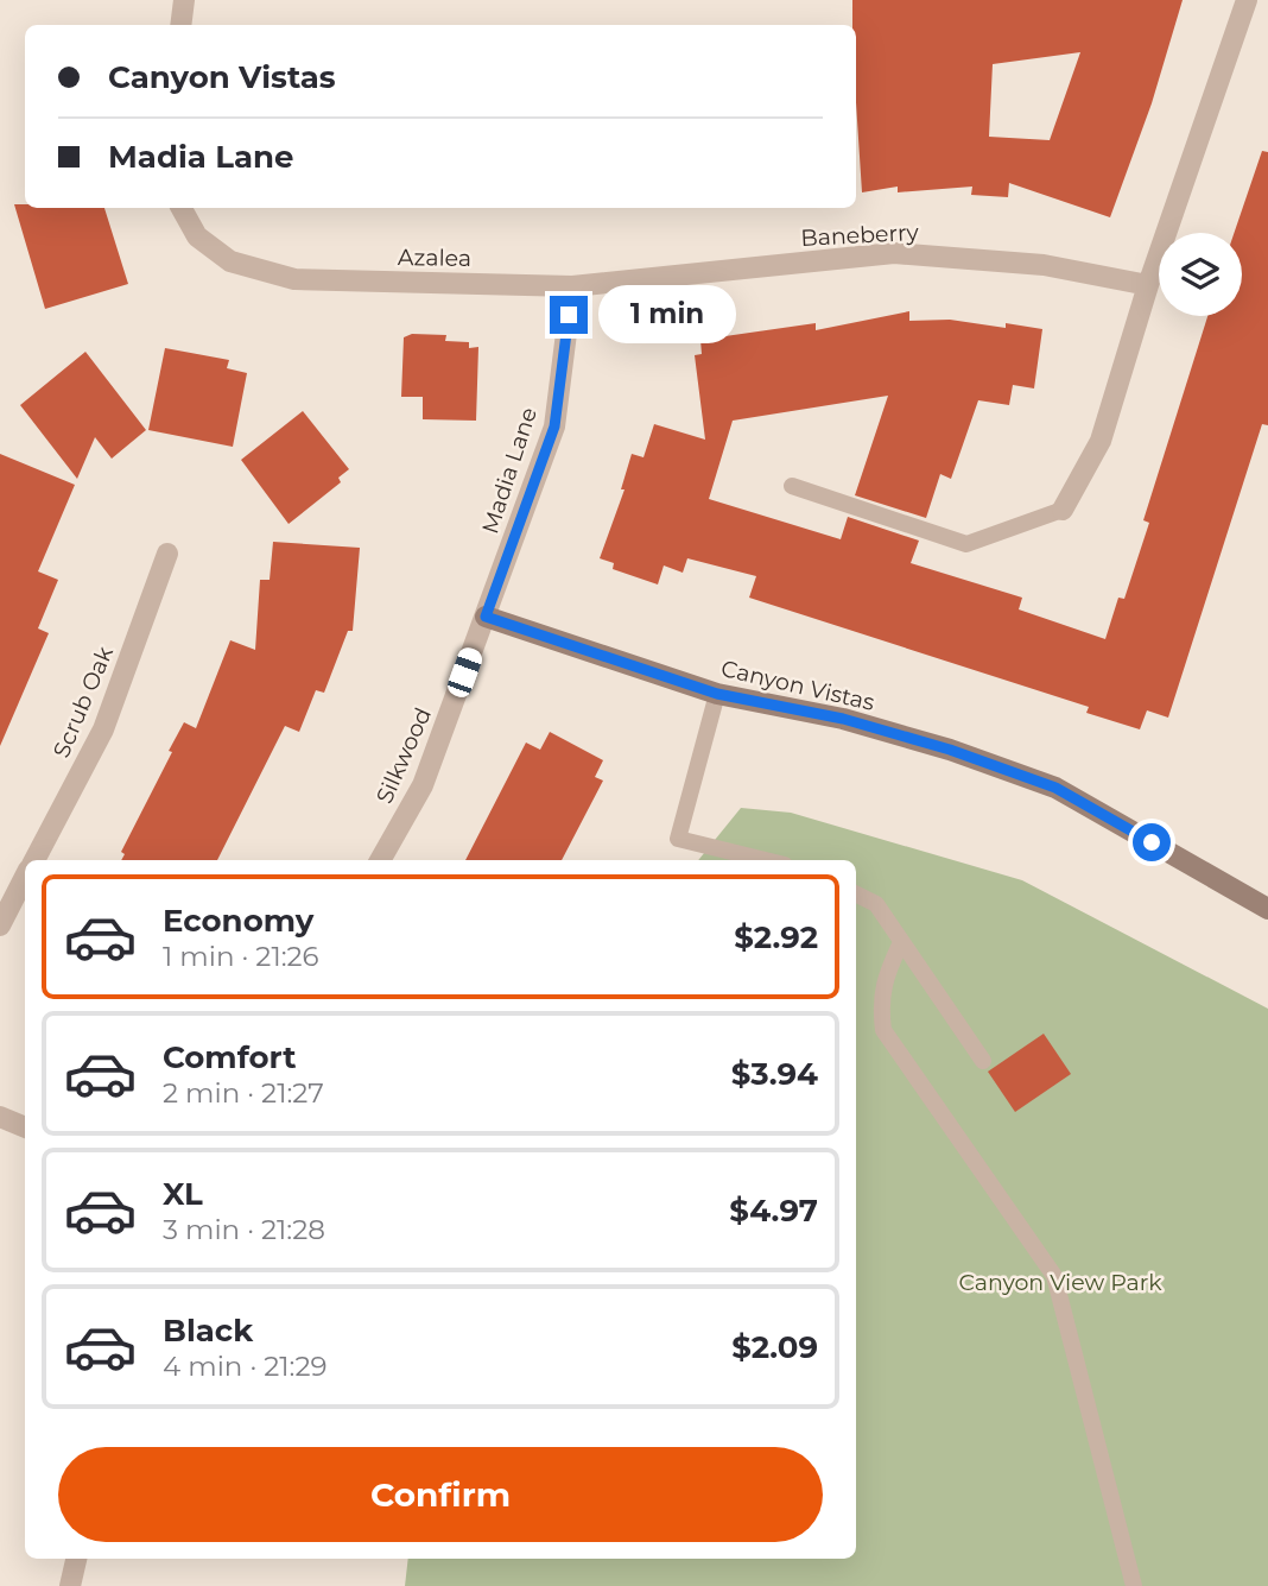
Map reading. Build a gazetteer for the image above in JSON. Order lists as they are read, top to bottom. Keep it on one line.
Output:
{"streets":{"street":["Baneberry","Azalea","Madia Lane","Canyon Vistas","Scrub Oak","Silkwood"]},"crossings":[["Baneberry","Azalea"],["Baneberry","Madia Lane"],["Azalea","Madia Lane"],["Madia Lane","Canyon Vistas"],["Madia Lane","Silkwood"],["Canyon Vistas","Silkwood"]],"parks":["Canyon View Park"],"page":{"banner":["Canyon Vistas","Madia Lane"],"bubble":"1 min","list":[{"name":"Economy","note":"1 min · 21:26","value":"$2.92"},{"name":"Comfort","note":"2 min · 21:27","value":"$3.94"},{"name":"XL","note":"3 min · 21:28","value":"$4.97"},{"name":"Black","note":"4 min · 21:29","value":"$2.09"}],"buttons":"Confirm"}}
